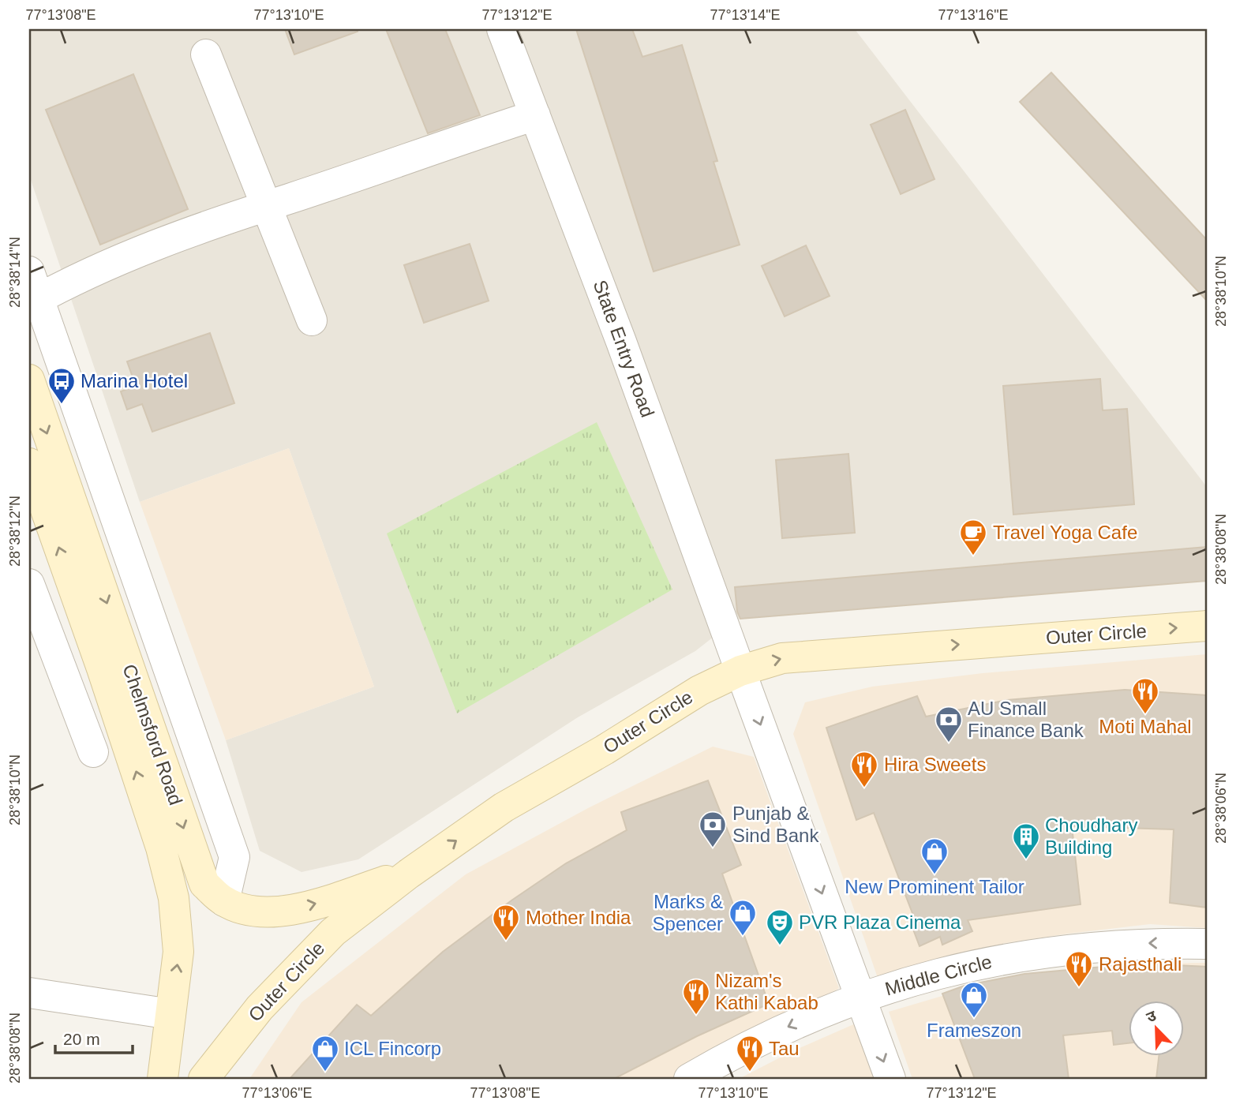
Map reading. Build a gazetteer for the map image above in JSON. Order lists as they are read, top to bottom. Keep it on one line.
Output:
{"streets":{"main road":["Outer Circle","Chelmsford Road"],"street":["State Entry Road","Middle Circle"]},"crossings":[["State Entry Road","Outer Circle"],["State Entry Road","Middle Circle"]],"one_way":["State Entry Road","Outer Circle","Middle Circle"],"places":{"bus stop":["Marina Hotel"],"cafe":["Travel Yoga Cafe"],"restaurant":["Moti Mahal","Hira Sweets","Mother India","Rajasthali","Nizam's Kathi Kabab","Tau"],"bank":["AU Small Finance Bank","Punjab & Sind Bank"],"building":["Choudhary Building"],"shop":["New Prominent Tailor","Marks & Spencer","Frameszon","ICL Fincorp"],"theatre":["PVR Plaza Cinema"]},"scale_bar":"20 m","north":"top left","coordinates":["77°13'08\"E","77°13'10\"E","77°13'12\"E","77°13'14\"E","77°13'16\"E","28°38'14\"N","28°38'10\"N","28°38'12\"N","28°38'08\"N","28°38'06\"N","77°13'06\"E"]}
